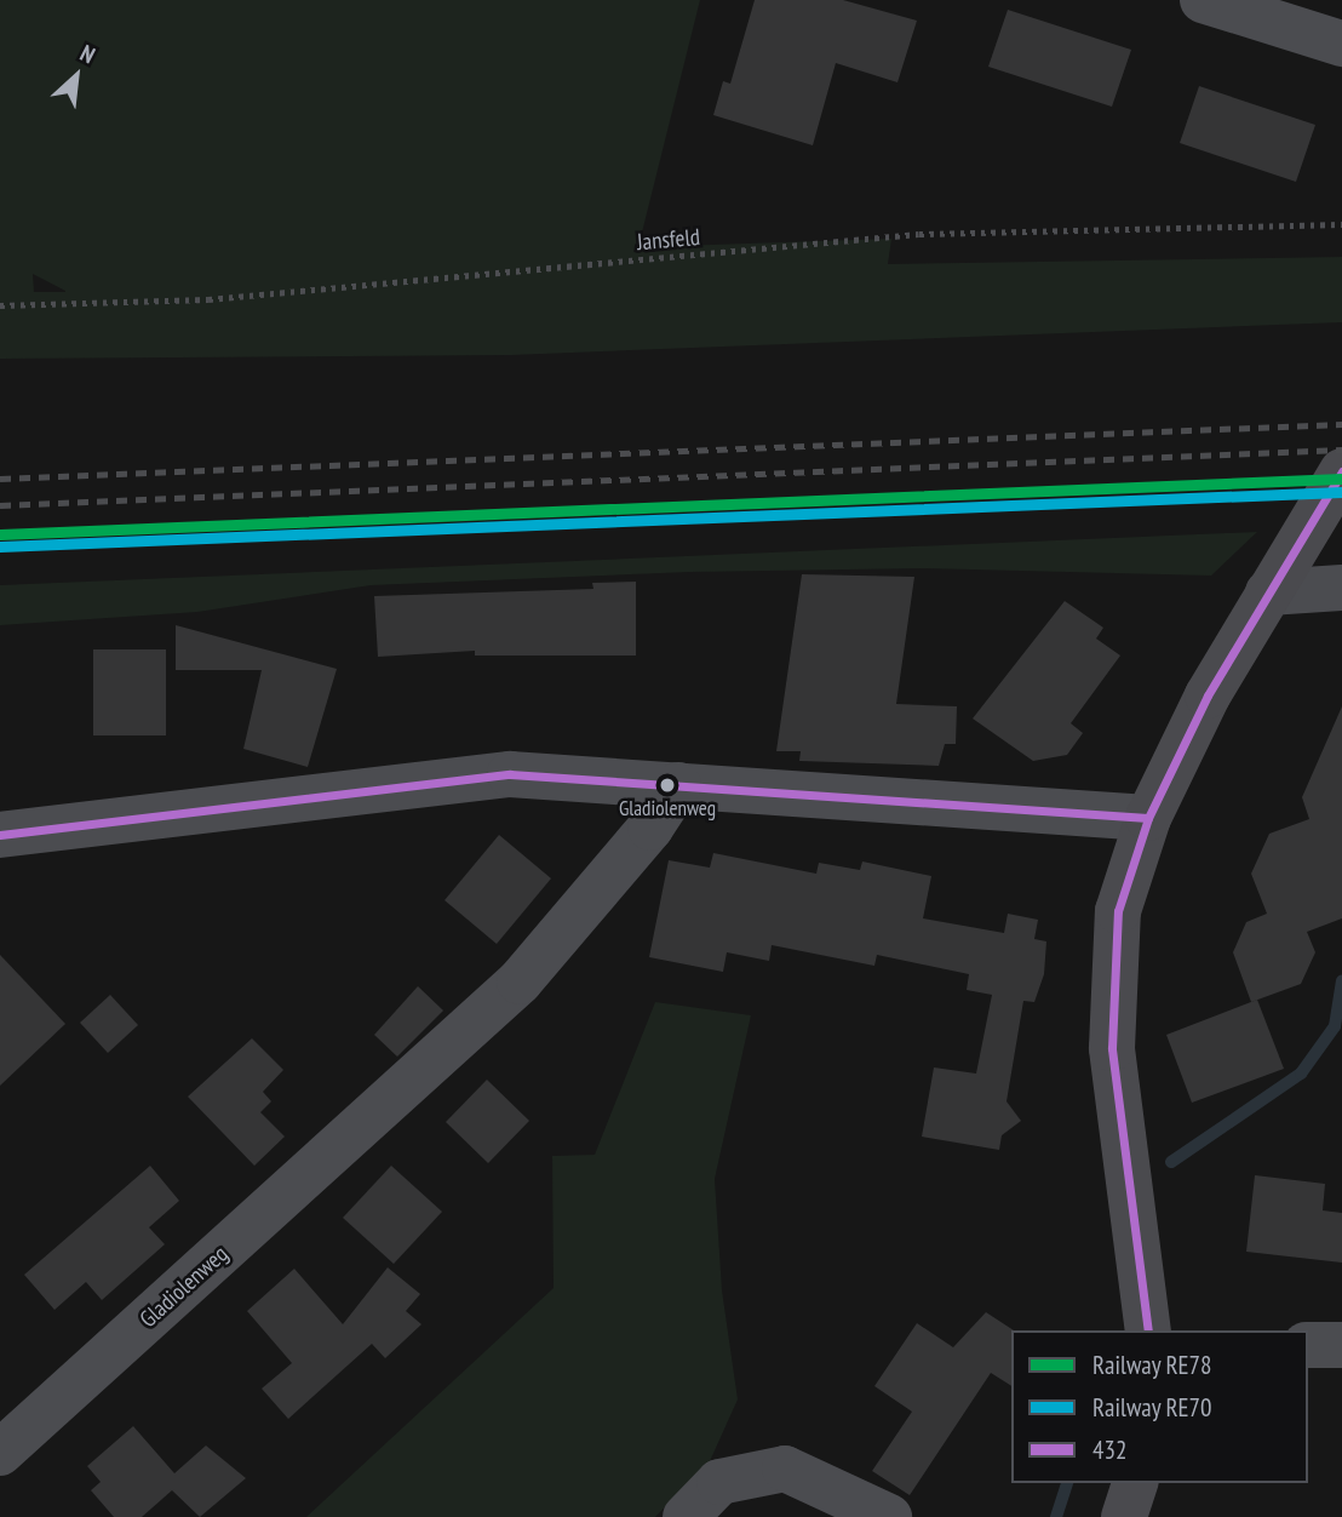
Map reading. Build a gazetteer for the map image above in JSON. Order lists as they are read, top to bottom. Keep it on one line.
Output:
{"streets":{"street":["Gladiolenweg"],"path":["Jansfeld"]},"places":["Gladiolenweg"],"lines":["transit line 432","rail line RE78","rail line RE70"],"legend":["Railway RE78","Railway RE70","432"],"north":"top right"}
